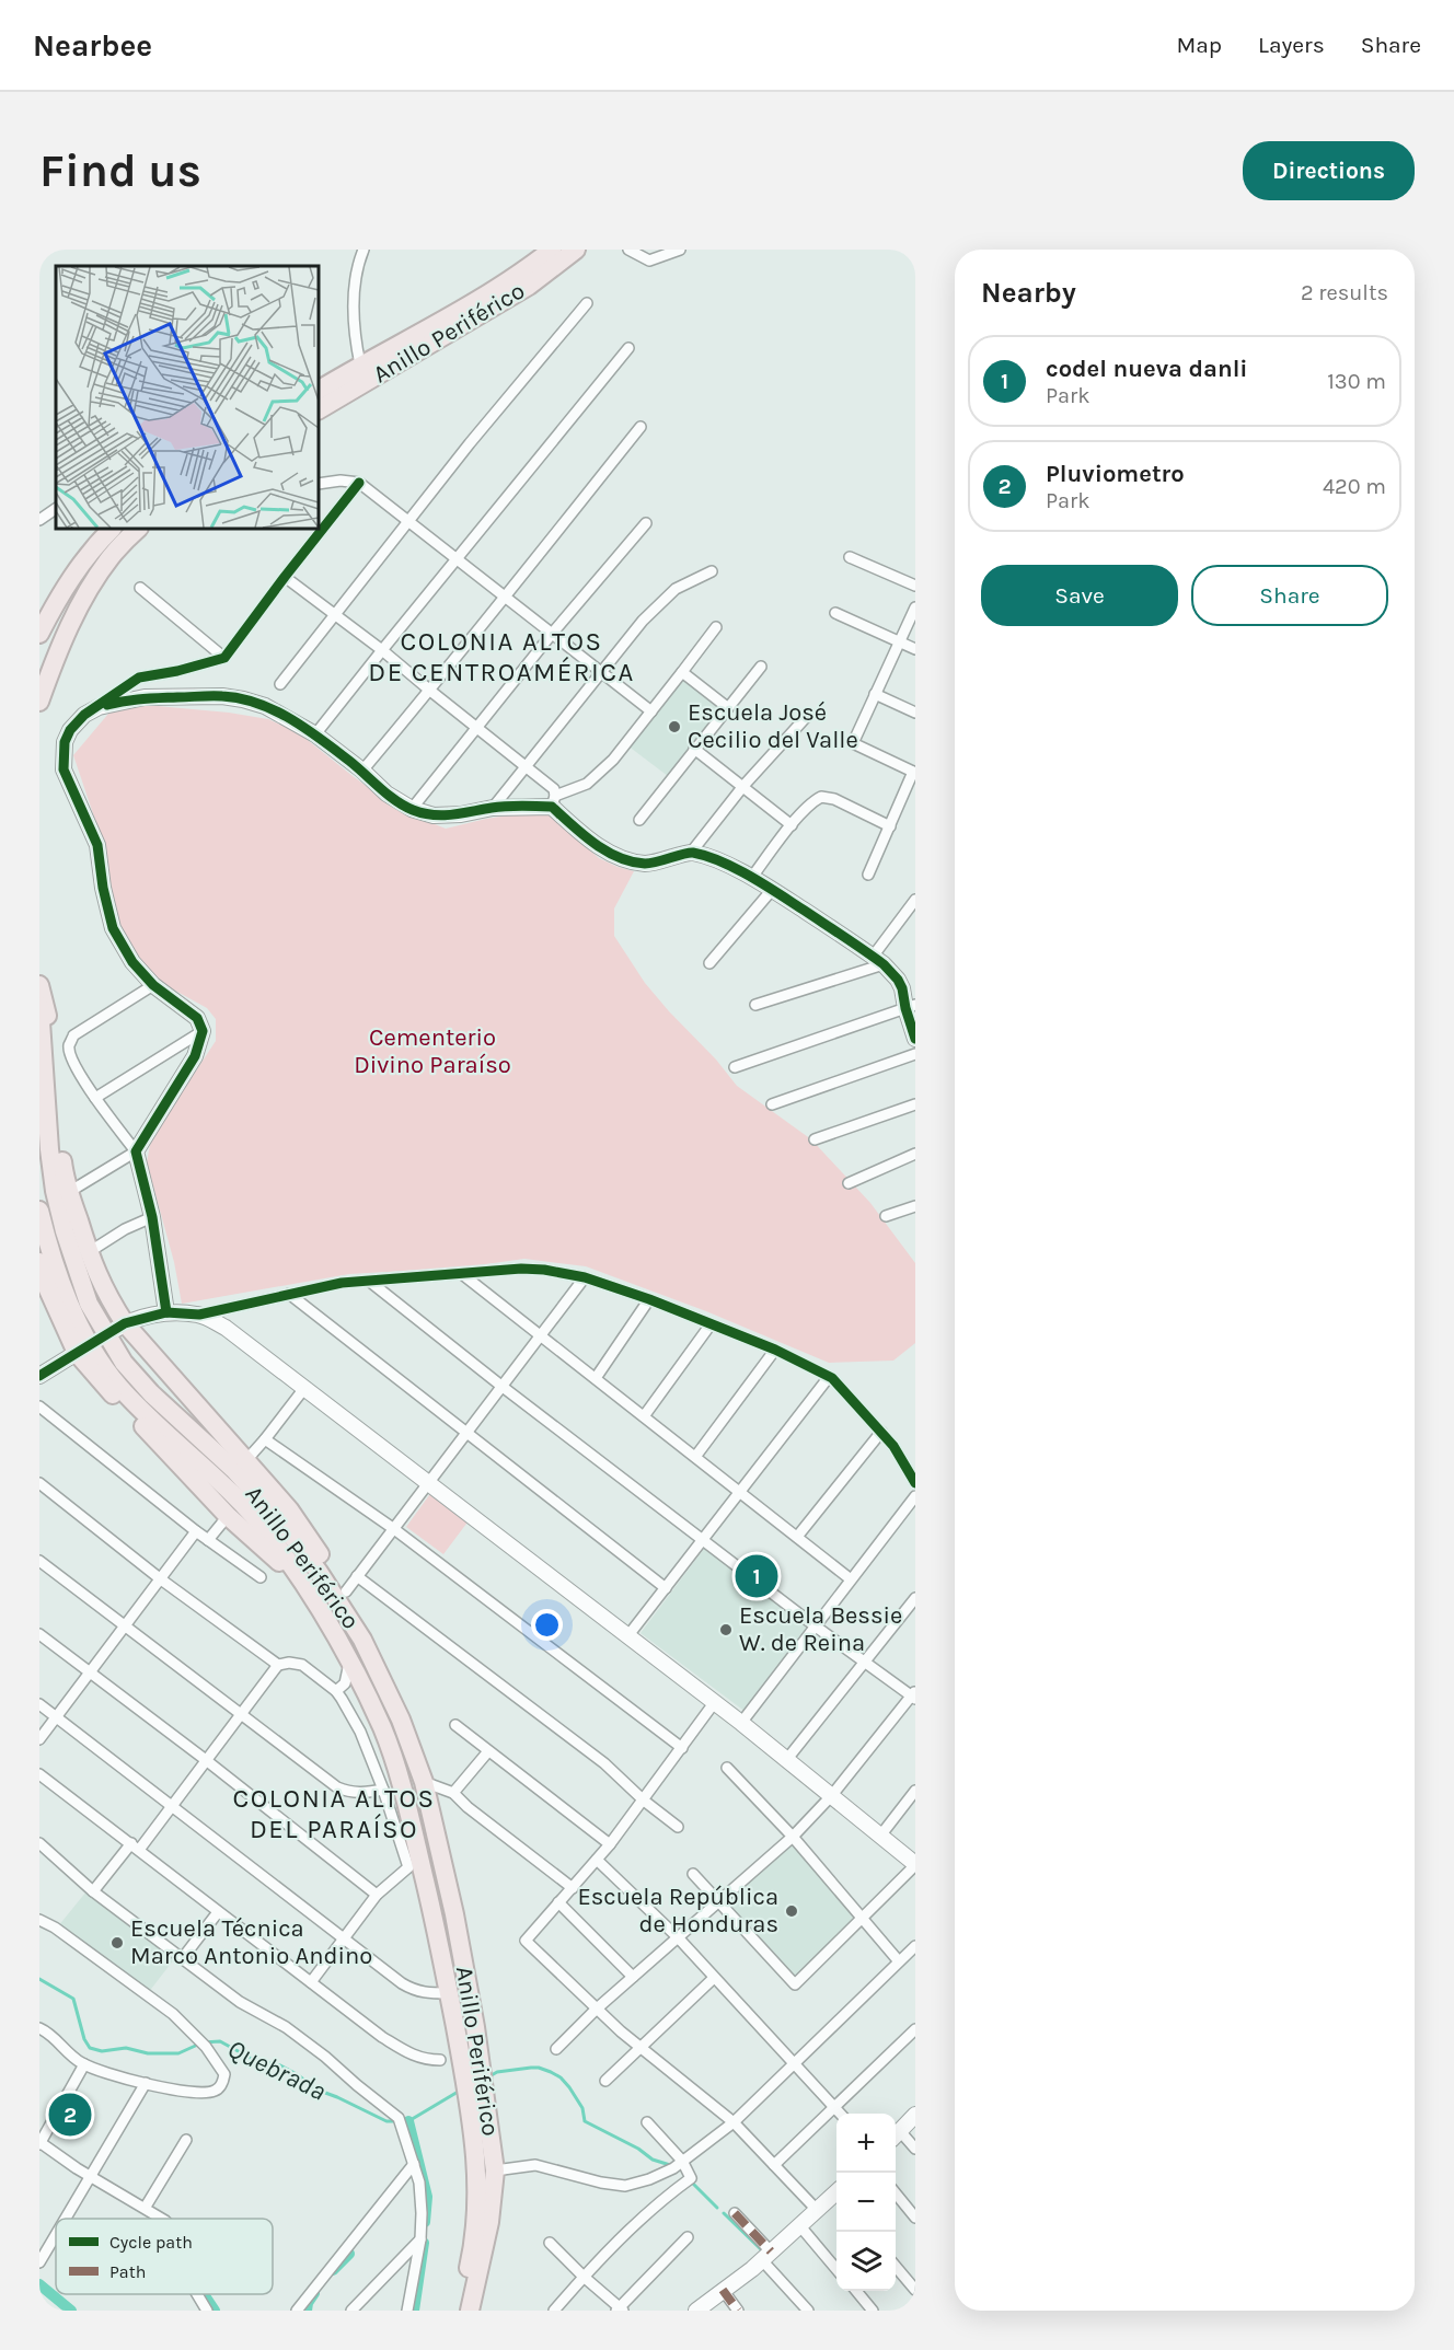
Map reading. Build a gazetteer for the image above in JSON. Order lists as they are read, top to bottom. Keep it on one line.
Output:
{"streets":{"highway":["Anillo Periférico"]},"districts":["COLONIA ALTOS DE CENTROAMÉRICA","COLONIA ALTOS DEL PARAÍSO"],"water":["Quebrada"],"parks":["Cementerio Divino Paraíso"],"places":["Escuela José Cecilio del Valle","Escuela Bessie W. de Reina","Escuela República de Honduras","Escuela Técnica Marco Antonio Andino"],"legend":["Cycle path","Path"],"page":{"header":"Nearbee","nav":["Map","Layers","Share"],"buttons":["Directions",["Save","Share"]],"title":"Find us","heading":["Nearby","2 results"],"list":[{"mark":"1","name":"codel nueva danli","note":"Park","value":"130 m"},{"mark":"2","name":"Pluviometro","note":"Park","value":"420 m"}],"pins":["1","2"],"map_buttons":["+","−"]}}
